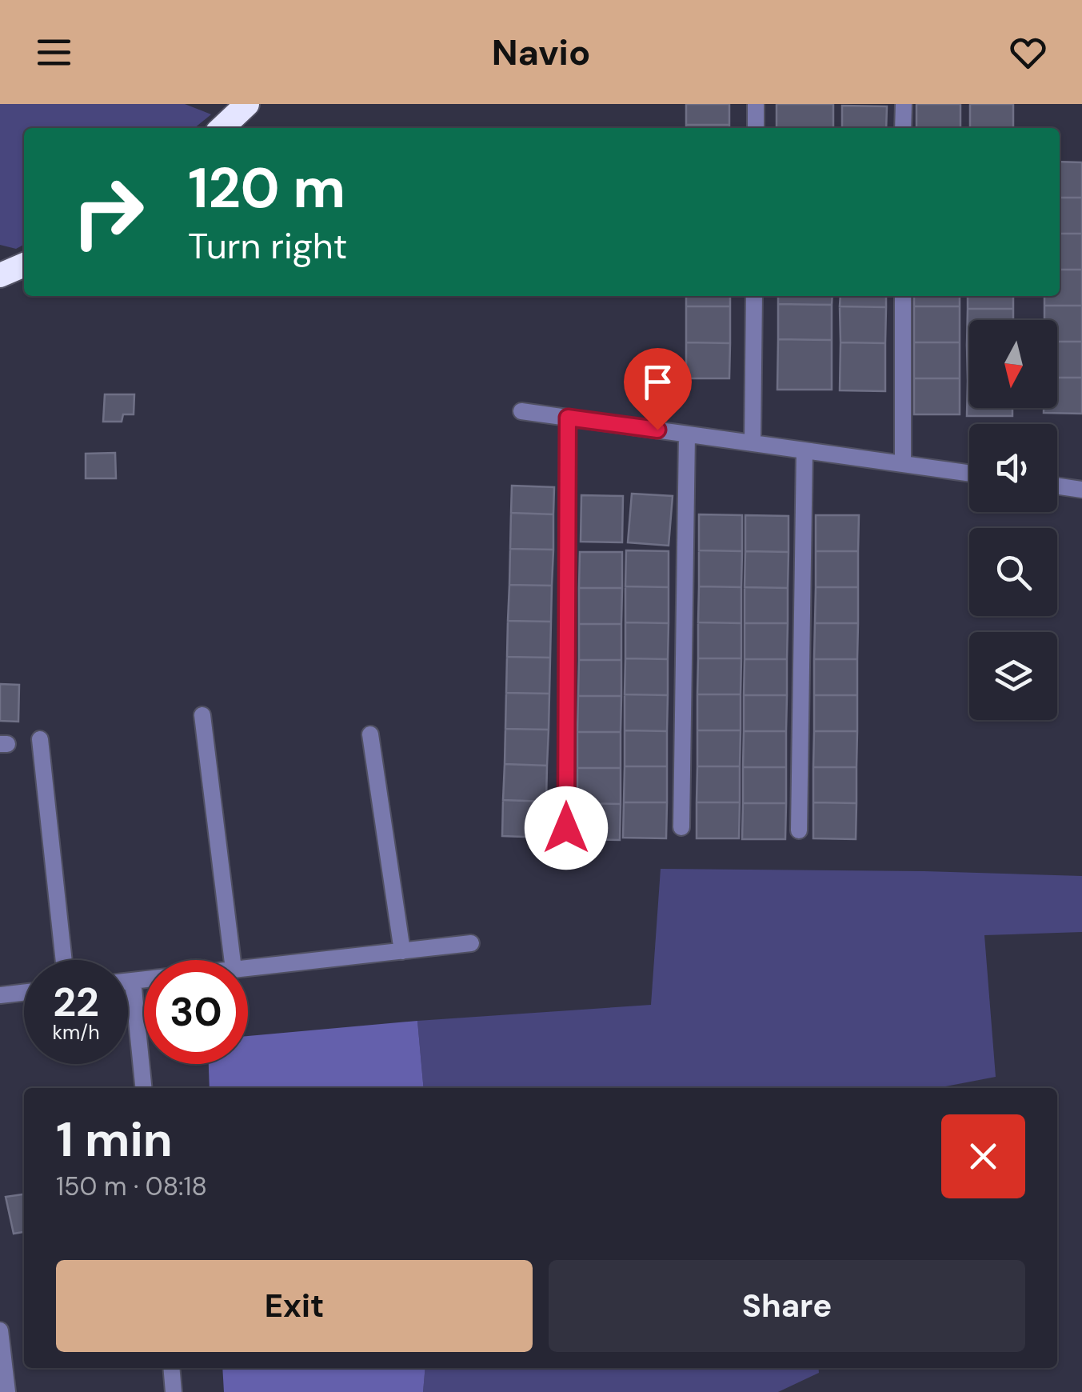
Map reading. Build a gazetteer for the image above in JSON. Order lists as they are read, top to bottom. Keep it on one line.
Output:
{"north":"bottom","page":{"header":"Navio","turn":["120 m","Turn right"],"speed":"22 km/h","limit":"30","heading":["1 min","150 m · 08:18"],"buttons":["Exit","Share"]}}
